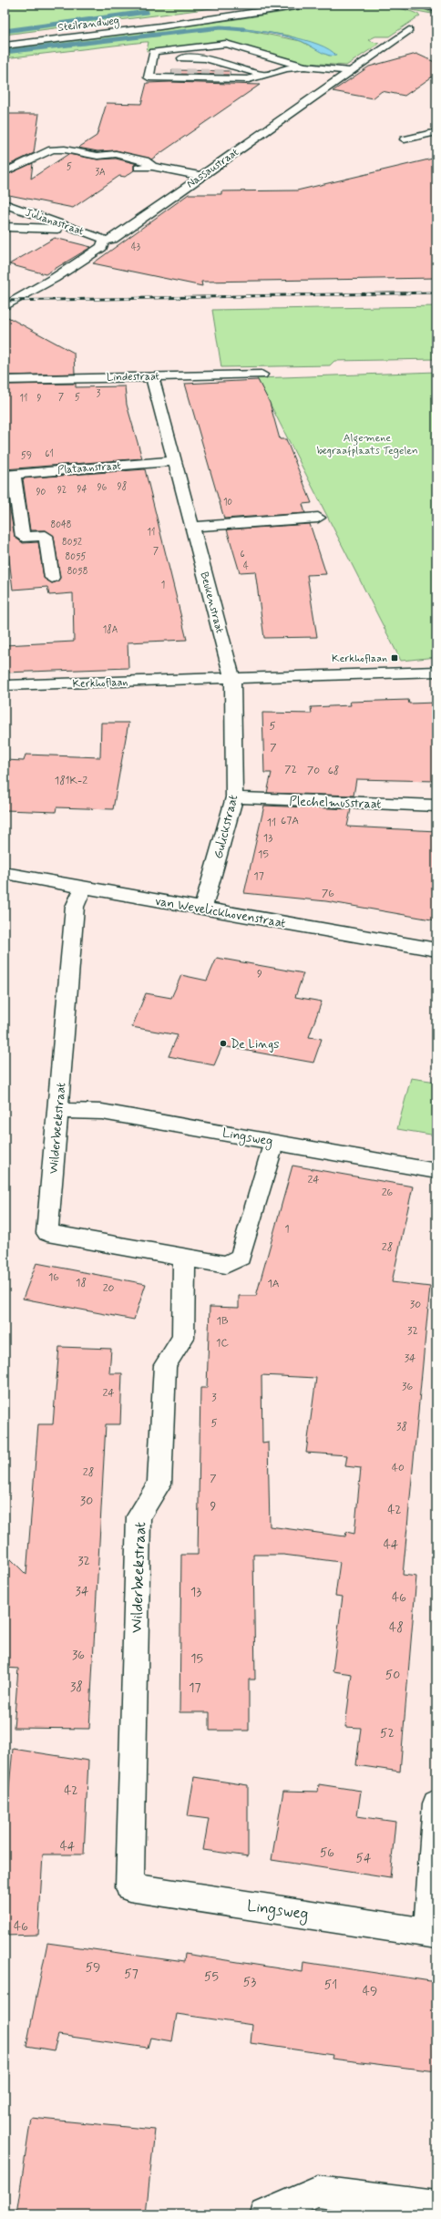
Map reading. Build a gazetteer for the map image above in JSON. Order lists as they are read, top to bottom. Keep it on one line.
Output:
{"streets":{"street":["Steilrandweg","Nassaustraat","Julianastraat","Lindestraat","Plataanstraat","Beukenstraat","Kerkhoflaan","Plechelmusstraat","Gulickstraat","van Wevelickhovenstraat","Wilderbeekstraat","Lingsweg"]},"crossings":[["Nassaustraat","Julianastraat"],["Lindestraat","Beukenstraat"],["Plataanstraat","Beukenstraat"],["Beukenstraat","Kerkhoflaan"],["Beukenstraat","Gulickstraat"],["Kerkhoflaan","Gulickstraat"],["Plechelmusstraat","Gulickstraat"],["Gulickstraat","van Wevelickhovenstraat"],["van Wevelickhovenstraat","Wilderbeekstraat"],["Wilderbeekstraat","Lingsweg"]],"parks":["Algemene begraafplaats Tegelen"],"places":{"transit":["Kerkhoflaan"],"other":["De Lings"]},"house_numbers":["5","3A","43","3","7","5","11","9","61","59","98","96","94","92","90","10","8048","11","8052","7","6","8055","4","8058","1","18A","5","7","72","70","68","181K-2","67A","11","13","15","17","76","9","24","26","1","28","16","18","1A","20","30","1B","32","1C","34","36","24","3","5","38","40","28","7","30","9","42","44","32","34","13","46","48","36","15","50","38","17","52","42","44","56","54","46","59","57","55","53","51","49"]}
